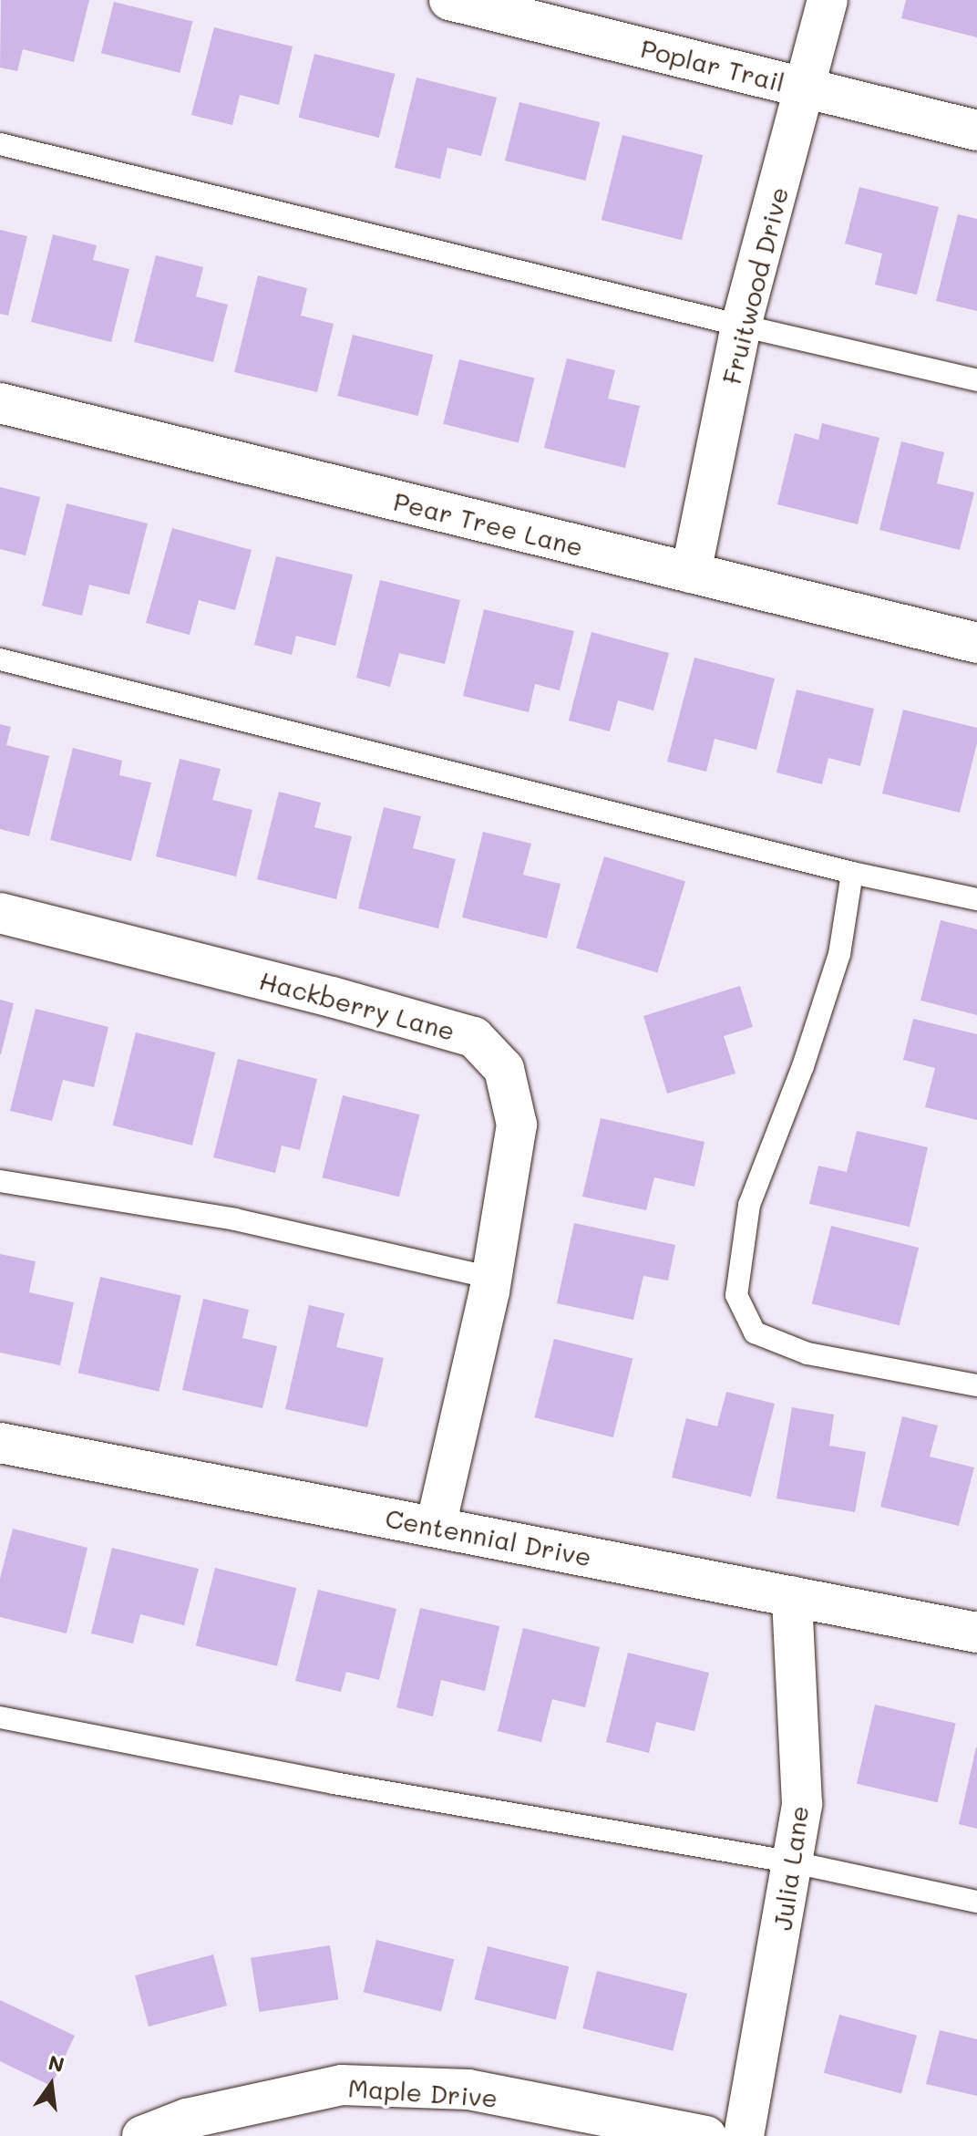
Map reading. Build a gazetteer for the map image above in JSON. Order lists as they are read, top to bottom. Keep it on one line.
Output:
{"streets":{"street":["Poplar Trail","Fruitwood Drive","Pear Tree Lane","Hackberry Lane","Centennial Drive","Julia Lane","Maple Drive"]},"crossings":[["Poplar Trail","Fruitwood Drive"],["Fruitwood Drive","Pear Tree Lane"],["Hackberry Lane","Centennial Drive"],["Centennial Drive","Julia Lane"]],"north":"top"}
